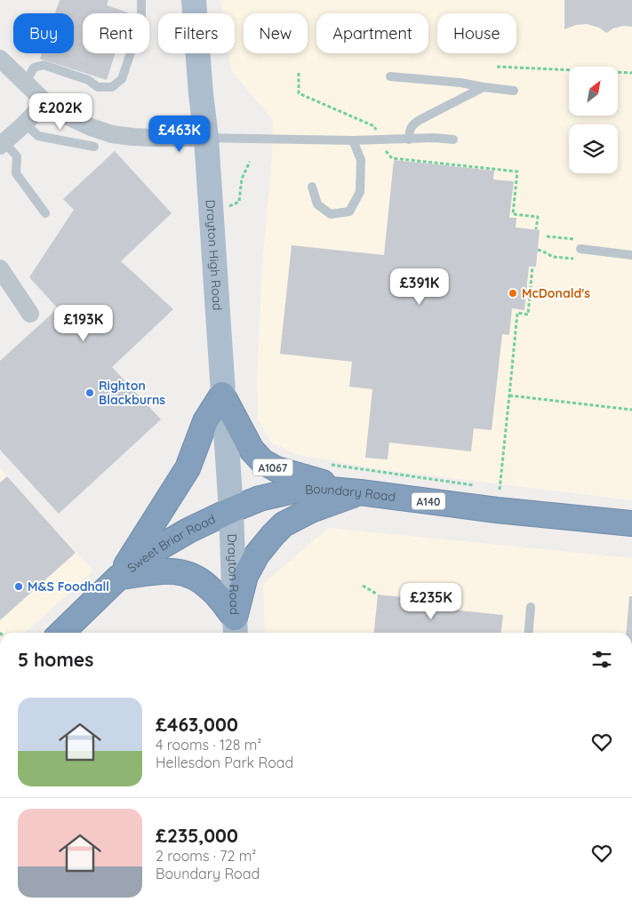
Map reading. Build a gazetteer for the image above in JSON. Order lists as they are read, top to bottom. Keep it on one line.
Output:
{"streets":{"highway":["A1067","Boundary Road","A140","Sweet Briar Road"],"main road":["Drayton High Road","Drayton Road"]},"crossings":[["Drayton High Road","A1067"],["Drayton High Road","Boundary Road"],["Drayton High Road","A140"],["Drayton High Road","Sweet Briar Road"],["Drayton High Road","Drayton Road"],["A1067","Boundary Road"],["A1067","A140"],["Boundary Road","A140"],["Boundary Road","Sweet Briar Road"],["Boundary Road","Drayton Road"],["A140","Sweet Briar Road"],["A140","Drayton Road"],["Sweet Briar Road","Drayton Road"]],"places":["McDonald's","Righton Blackburns","M&S Foodhall"],"north":"top right","page":{"chip":["Buy","Rent","Filters","New","Apartment","House"],"price":["£202K","£463K","£391K","£193K","£235K"],"heading":"5 homes","list":[{"name":"£463,000","note":"4 rooms · 128 m² · Hellesdon Park Road"},{"name":"£235,000","note":"2 rooms · 72 m² · Boundary Road"}]}}
